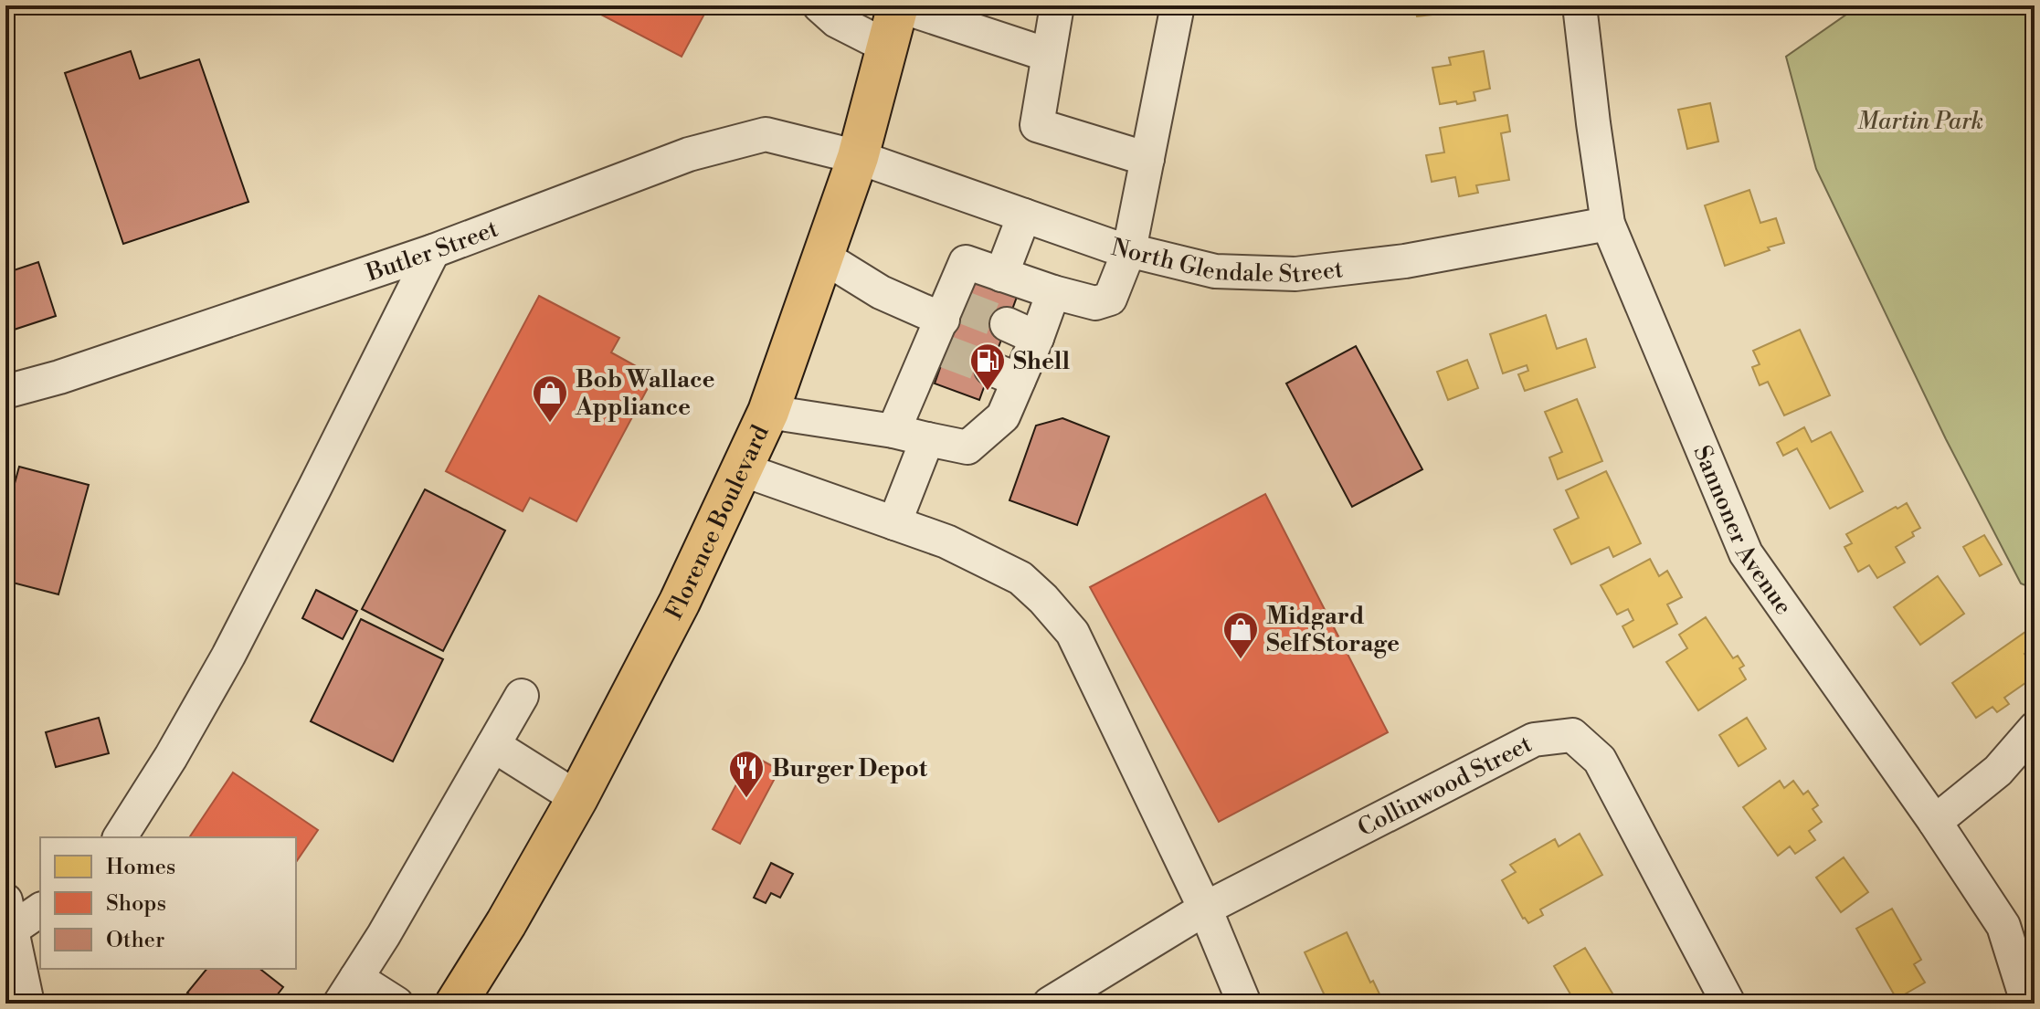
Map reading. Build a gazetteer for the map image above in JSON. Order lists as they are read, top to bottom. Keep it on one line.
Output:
{"streets":{"highway":["Florence Boulevard"],"street":["Butler Street","North Glendale Street","Sannoner Avenue","Collinwood Street"]},"crossings":[["Butler Street","North Glendale Street"],["Butler Street","Florence Boulevard"],["North Glendale Street","Florence Boulevard"],["North Glendale Street","Sannoner Avenue"]],"parks":["Martin Park"],"places":{"fuel station":["Shell"],"shop":["Bob Wallace Appliance","Midgard Self Storage"],"restaurant":["Burger Depot"]},"legend":["Homes","Shops","Other"]}
